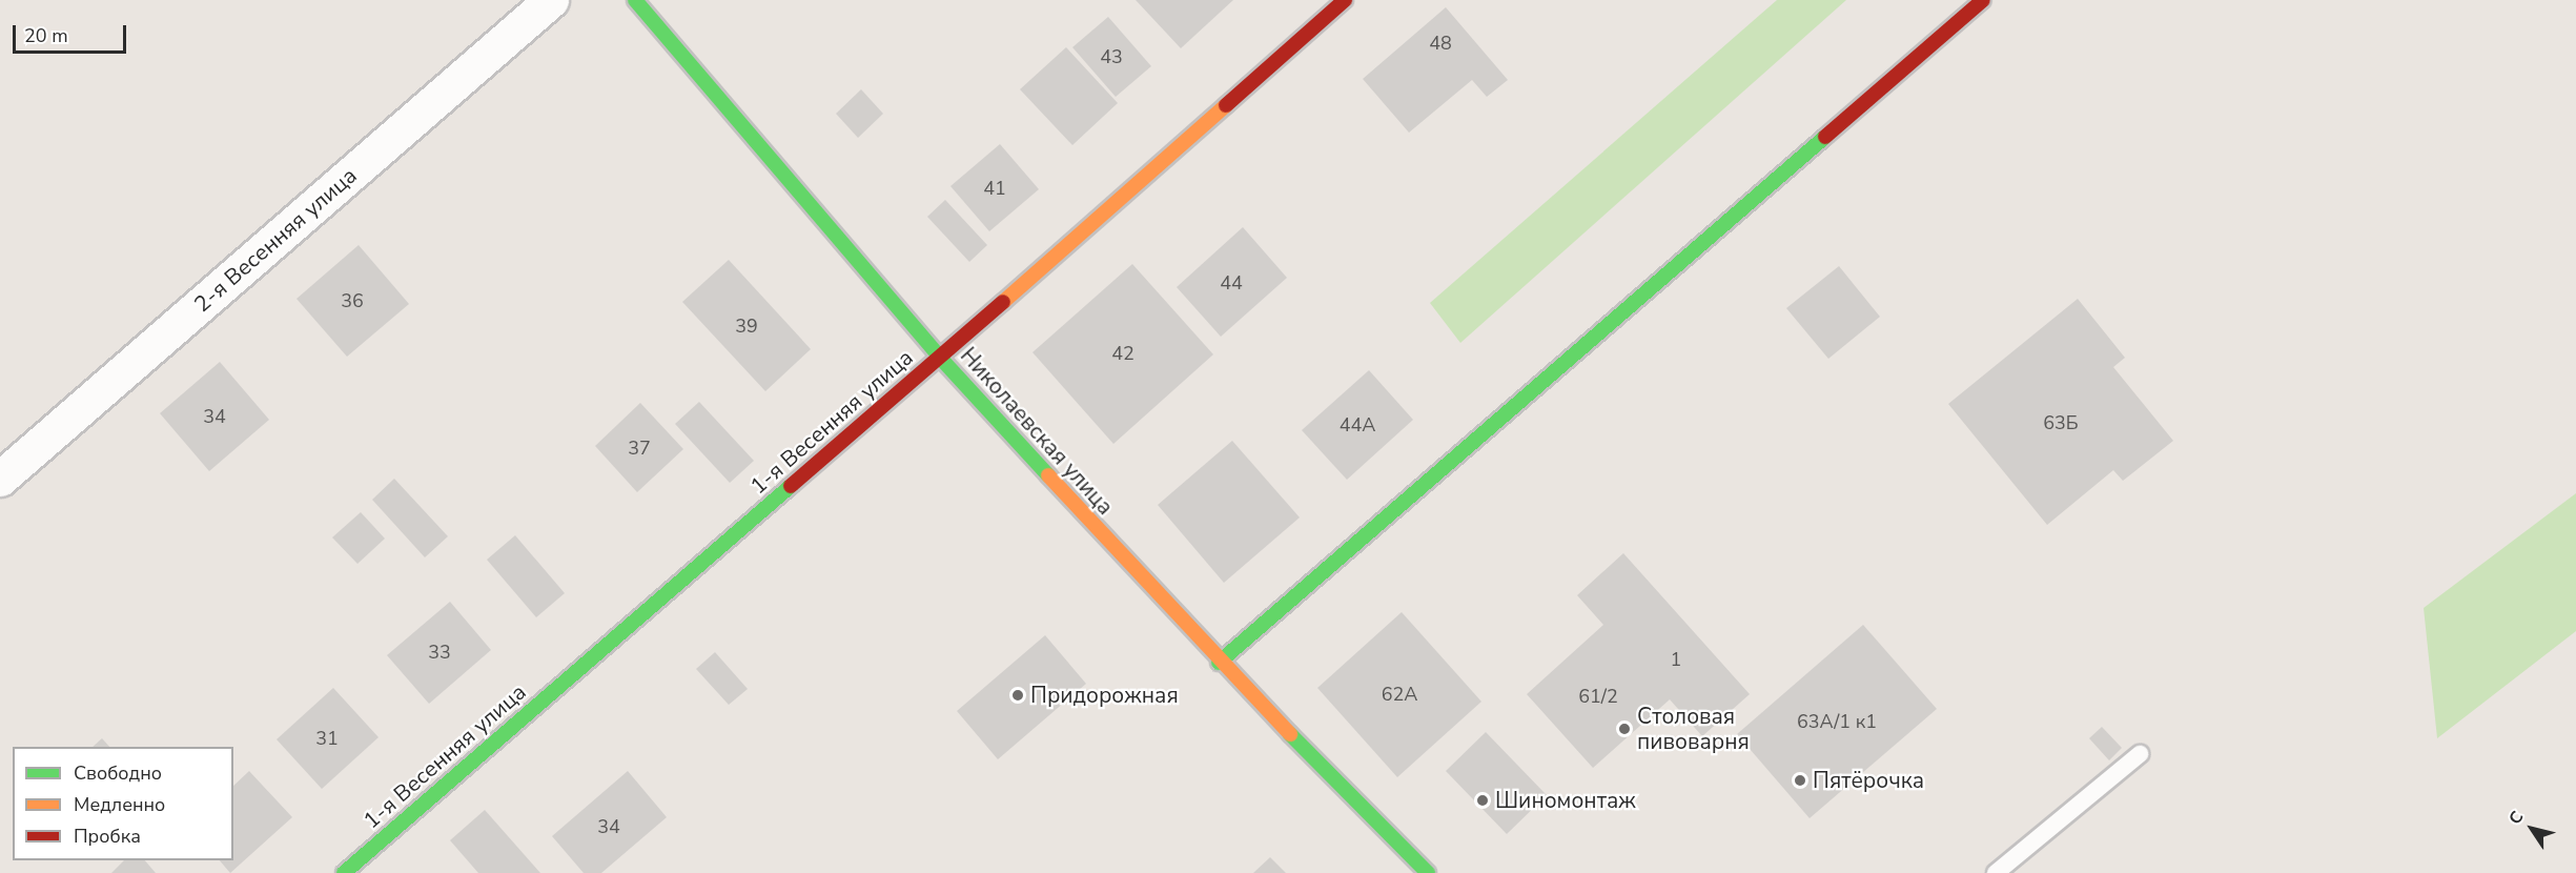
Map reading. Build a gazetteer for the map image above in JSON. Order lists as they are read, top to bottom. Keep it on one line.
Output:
{"streets":{"street":["2-я Весенняя улица","1-я Весенняя улица","Николаевская улица"]},"crossings":[["1-я Весенняя улица","Николаевская улица"]],"places":["Придорожная","Столовая пивоварня","Пятёрочка","Шиномонтаж"],"house_numbers":["48","43","41","44","36","39","42","34","63Б","44А","37","33","1","62А","61/2","63А/1 к1","31","34"],"legend":["Свободно","Медленно","Пробка"],"scale_bar":"20 m","north":"top left"}
